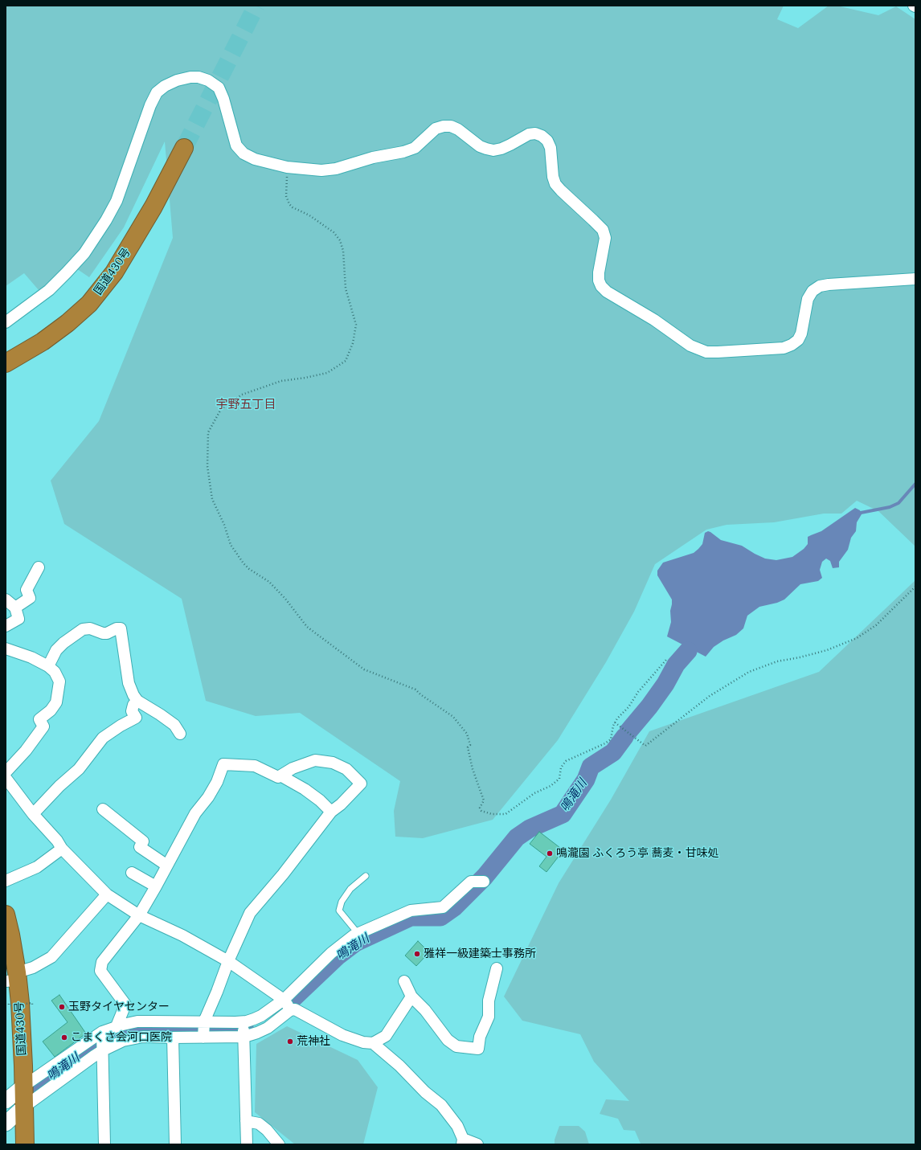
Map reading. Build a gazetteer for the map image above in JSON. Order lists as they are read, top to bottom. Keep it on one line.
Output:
{"streets":{"highway":["国道430号"]},"districts":["宇野五丁目"],"water":["鳴滝川"],"places":["鳴瀧園 ふくろう亭 蕎麦・甘味処","雅祥一級建築士事務所","玉野タイヤセンター","こまくさ会河口医院","荒神社"]}
